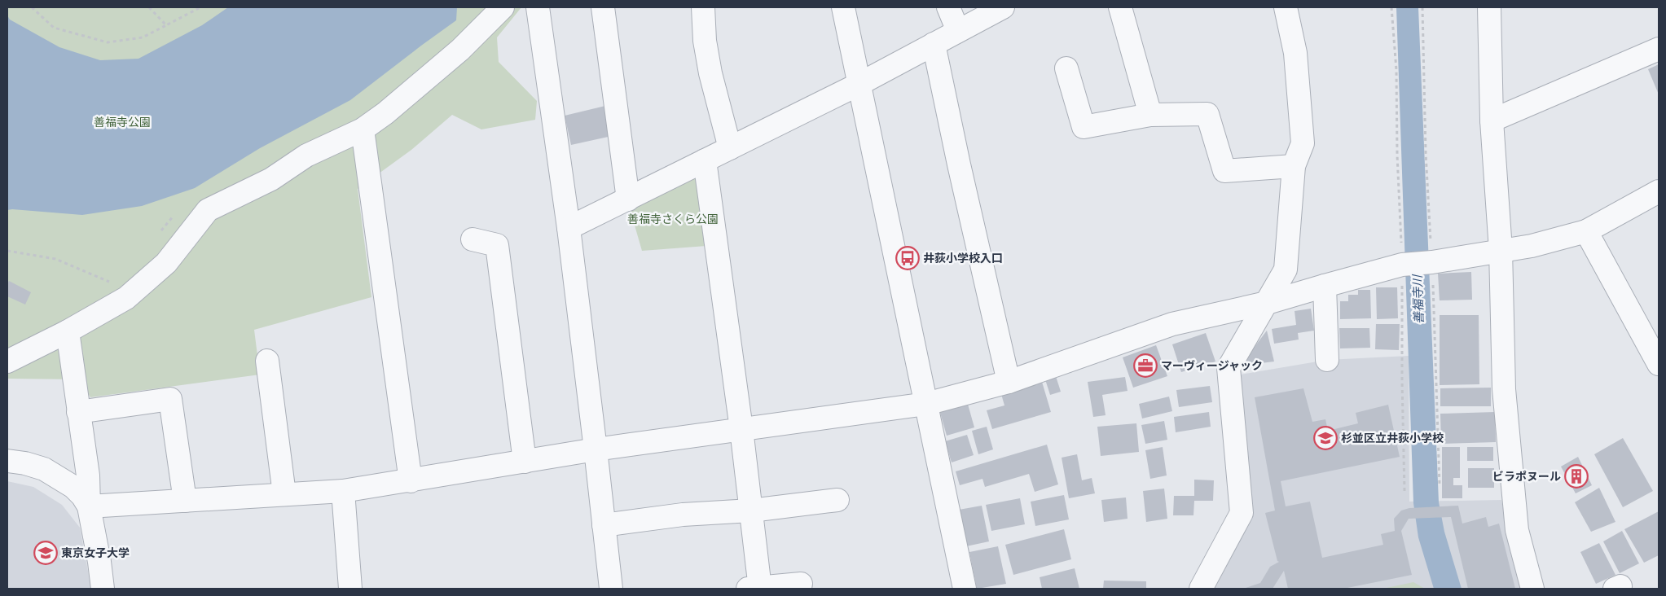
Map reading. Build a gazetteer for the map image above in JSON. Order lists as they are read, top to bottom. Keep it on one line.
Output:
{"water":["善福寺川"],"parks":["善福寺公園","善福寺さくら公園"],"places":{"bus stop":["井荻小学校入口"],"office":["マーヴィージャック"],"school or university":["杉並区立井荻小学校","東京女子大学"],"building":["ビラポヌール"]}}
